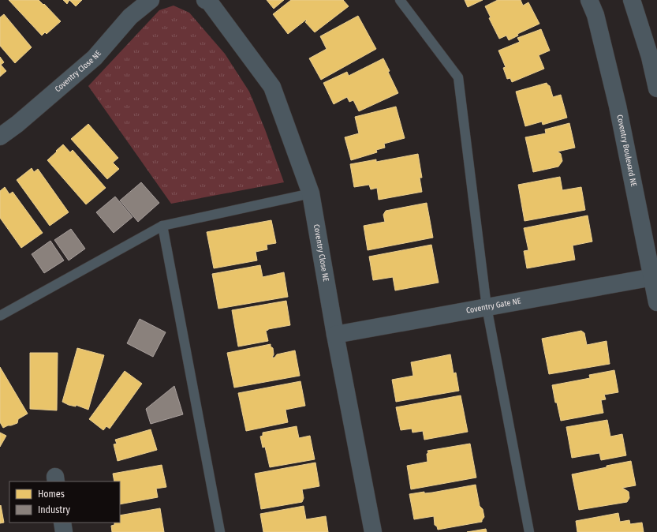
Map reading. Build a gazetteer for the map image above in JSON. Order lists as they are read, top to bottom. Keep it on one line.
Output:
{"streets":{"street":["Coventry Close NE","Coventry Boulevard NE","Coventry Gate NE"]},"crossings":[["Coventry Close NE","Coventry Gate NE"],["Coventry Boulevard NE","Coventry Gate NE"]],"legend":["Homes","Industry"]}
